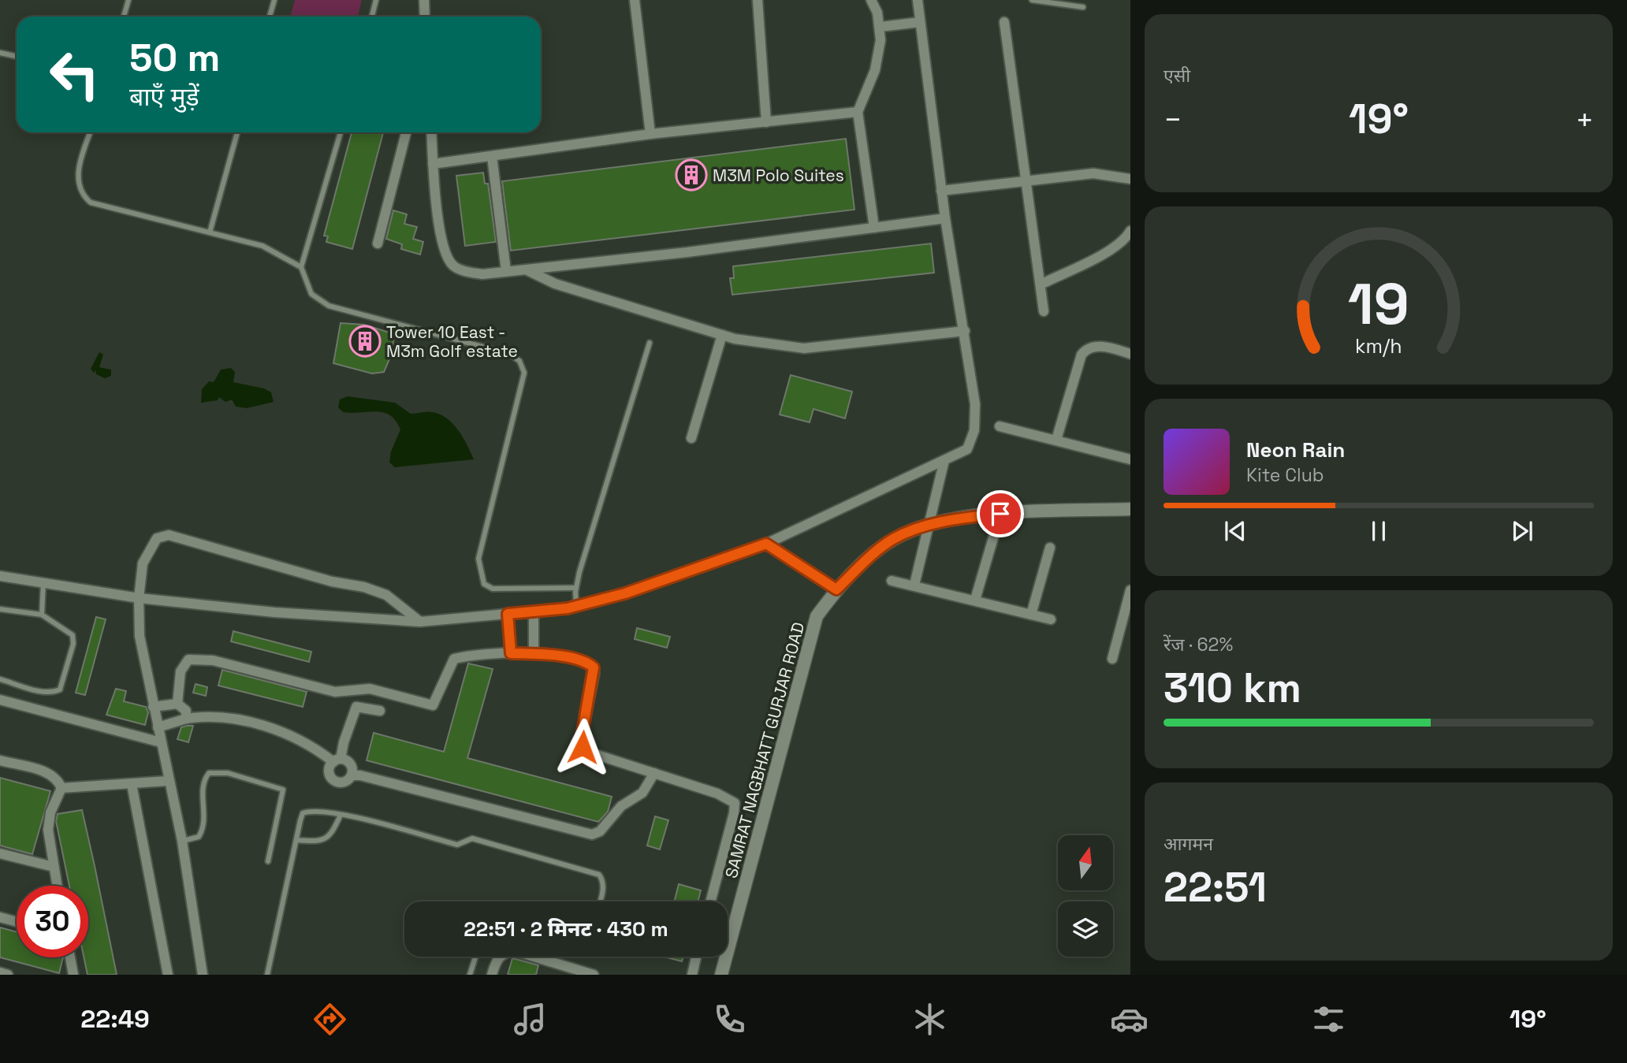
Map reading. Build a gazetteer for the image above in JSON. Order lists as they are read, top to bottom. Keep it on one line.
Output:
{"streets":{"street":["SAMRAT NAGBHATT GURJAR ROAD"]},"places":{"building":["M3M Polo Suites","Tower 10 East - M3m Golf estate"]},"north":"top","page":{"tile":["एसी",["रेंज · 62%","310 km"],["आगमन","22:51"]],"turn":["50 m","बाएँ मुड़ें"],"heat":["−","19°","+"],"song":["Neon Rain","Kite Club"],"limit":"30","trip":"22:51 · 2 मिनट · 430 m","tabs":["22:49","19°"],"gauge":["19","km/h"]}}
